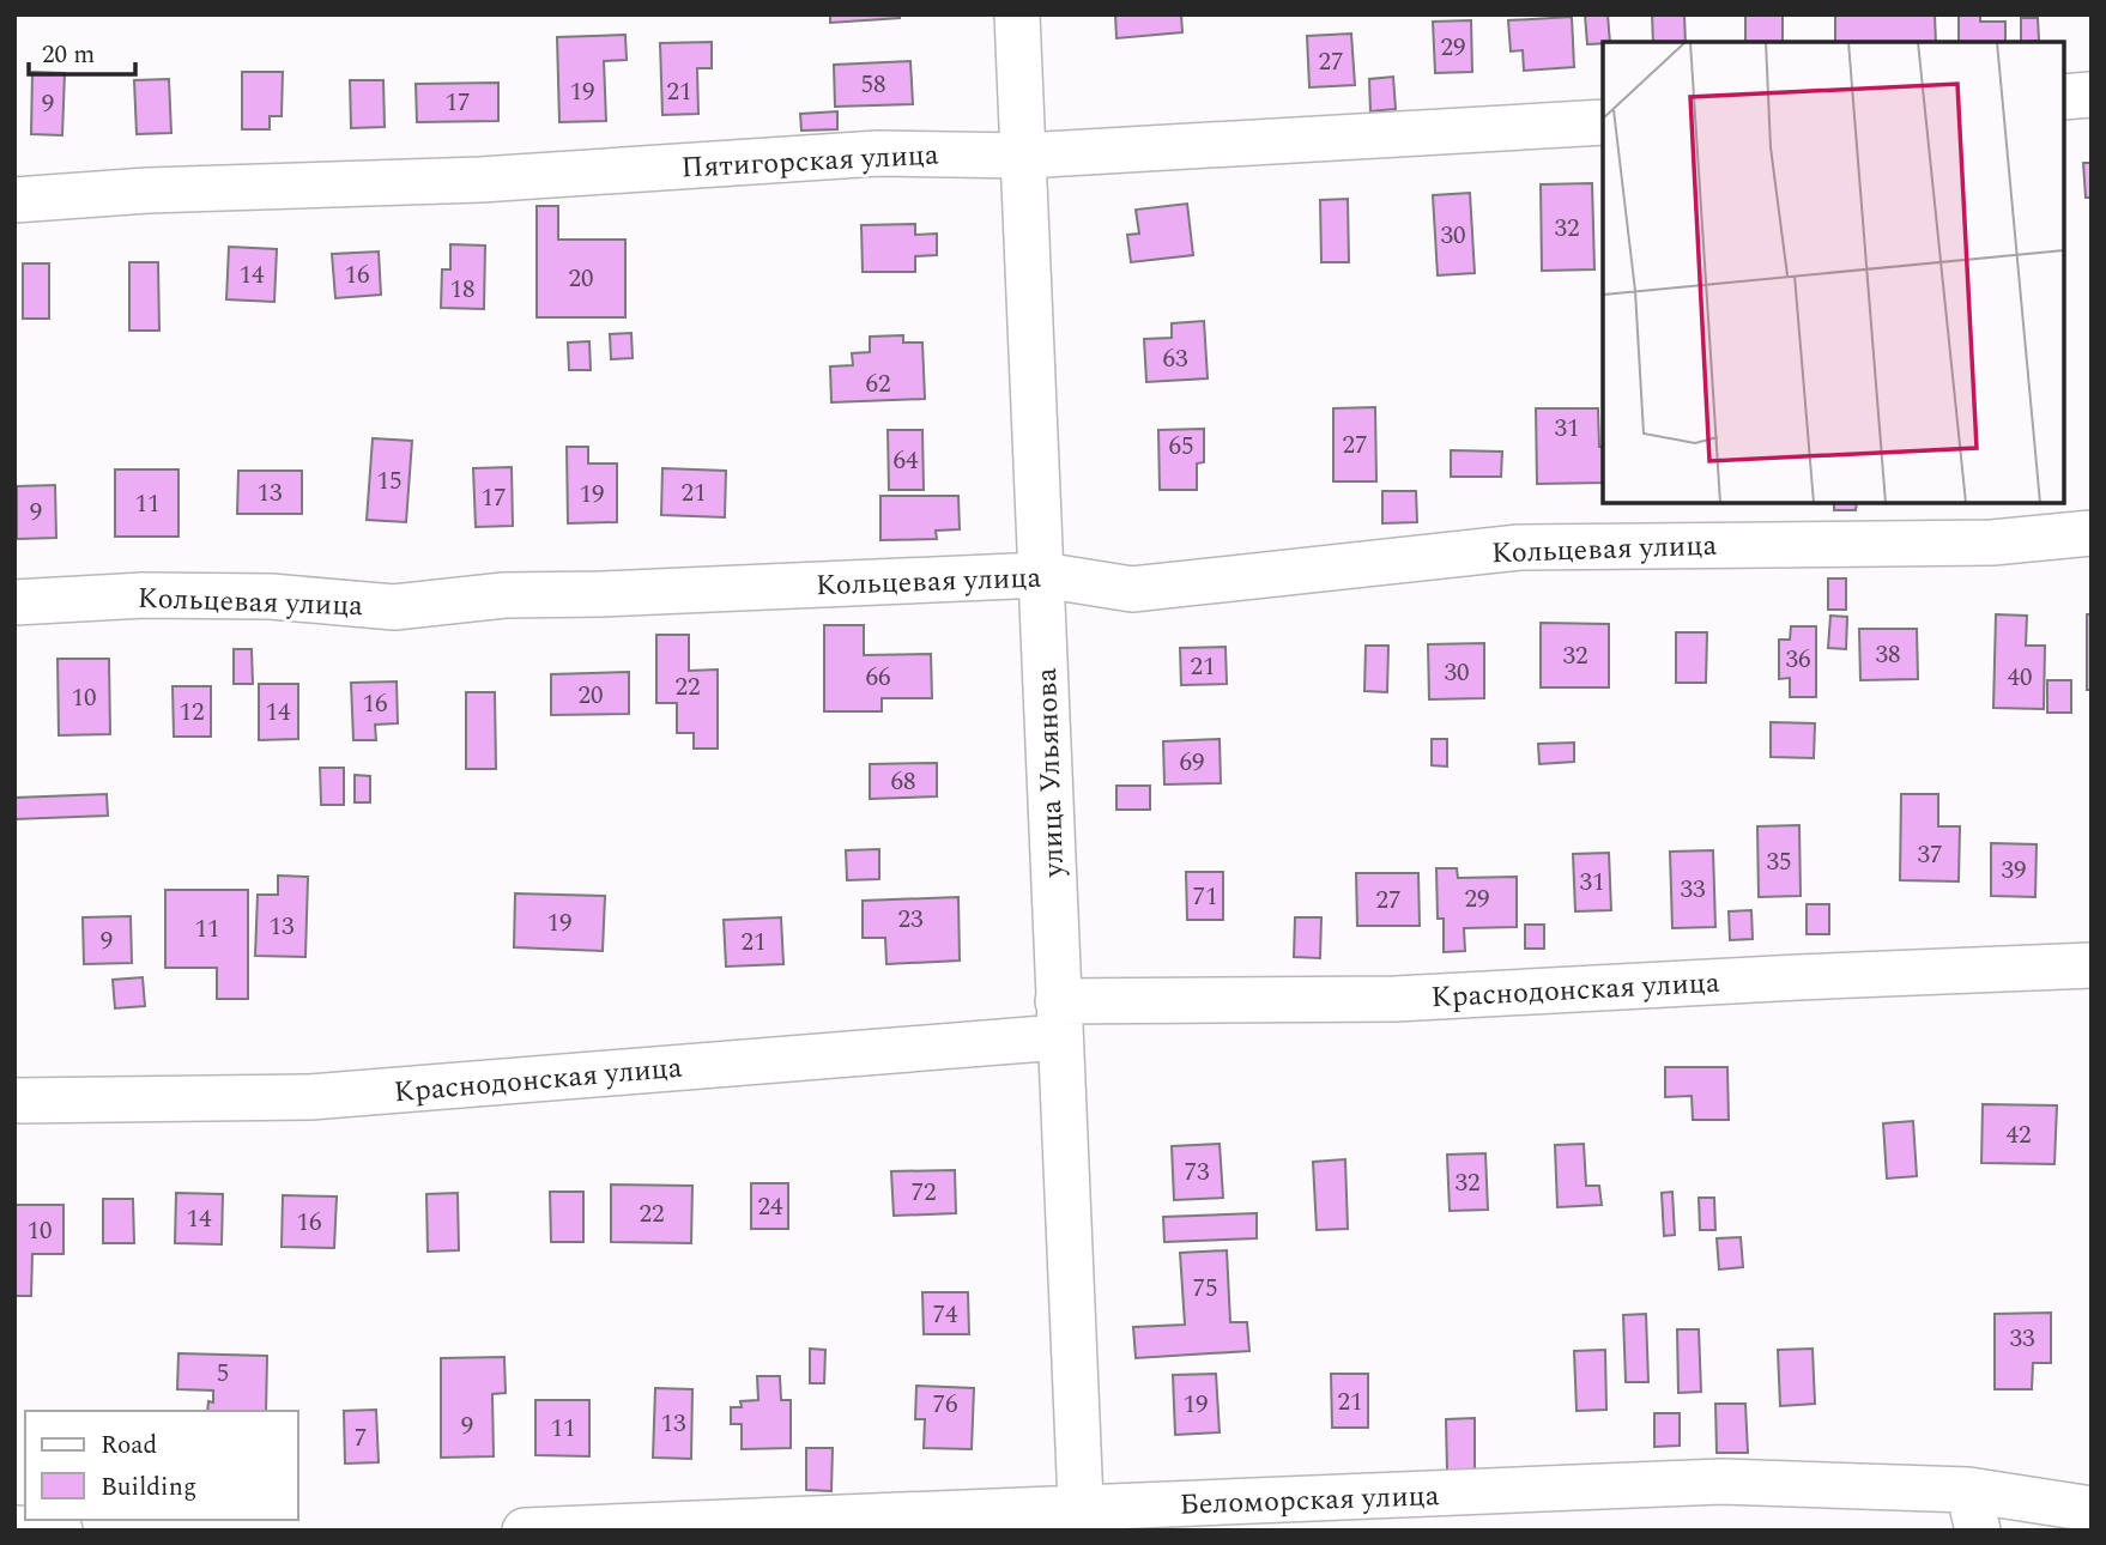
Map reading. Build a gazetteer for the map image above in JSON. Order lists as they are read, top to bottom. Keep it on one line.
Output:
{"streets":{"street":["Пятигорская улица","Кольцевая улица","улица Ульянова","Краснодонская улица","Беломорская улица"]},"crossings":[["Пятигорская улица","улица Ульянова"],["Кольцевая улица","улица Ульянова"],["улица Ульянова","Краснодонская улица"],["улица Ульянова","Беломорская улица"]],"house_numbers":["29","27","58","19","21","17","9","32","30","14","16","20","18","63","62","31","27","65","64","15","13","21","19","17","11","9","38","32","36","21","30","66","40","22","20","10","16","12","14","69","68","37","35","39","31","33","71","29","27","23","19","13","11","9","21","42","73","32","72","24","22","14","16","10","75","74","33","5","21","76","19","13","9","11","7"],"legend":["Road","Building"],"scale_bar":"20 m"}
